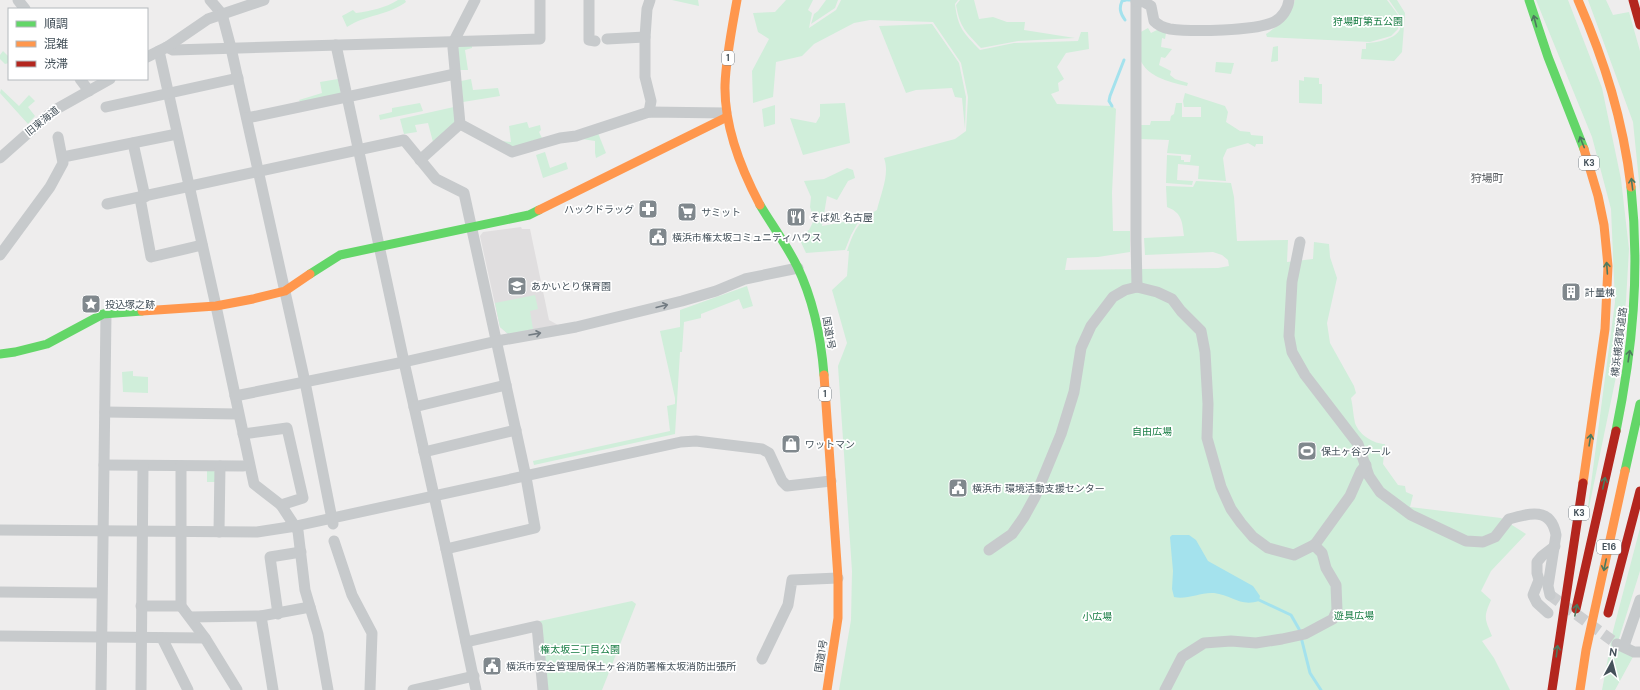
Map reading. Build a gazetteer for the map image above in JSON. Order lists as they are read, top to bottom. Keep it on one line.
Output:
{"streets":{"main road":["1","K3","国道1号","横浜横須賀道路","E16"],"street":["旧東海道"]},"districts":["狩場町"],"parks":["狩場町第五公園","自由広場","遊具広場","小広場","権太坂三丁目公園"],"places":{"pharmacy":["ハックドラッグ"],"supermarket":["サミット"],"restaurant":["そば処 名古屋"],"public building":["横浜市権太坂コミュニティハウス","横浜市 環境活動支援センター","横浜市安全管理局保土ヶ谷消防署権太坂消防出張所"],"school or university":["あかいとり保育園"],"building":["計量棟"],"place":["投込塚之跡"],"shop":["ワットマン"],"sports":["保土ヶ谷プール"]},"legend":["順調","混雑","渋滞"],"north":"top"}
